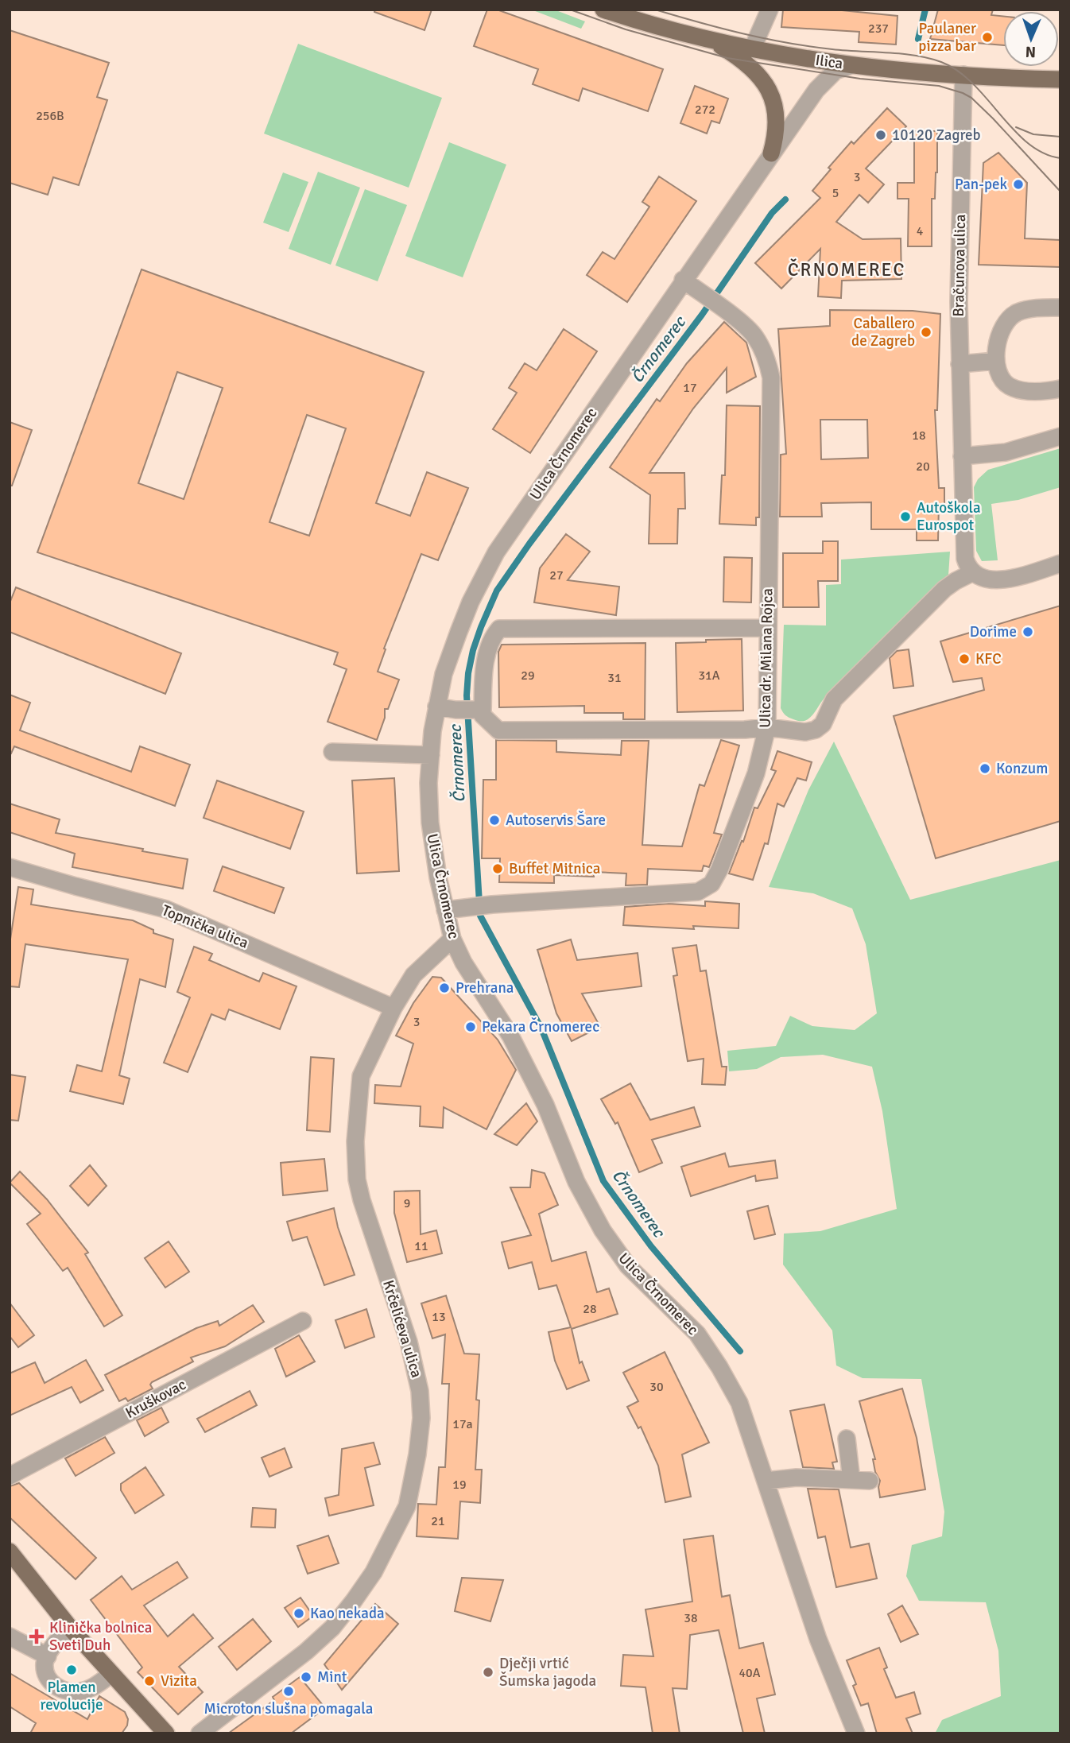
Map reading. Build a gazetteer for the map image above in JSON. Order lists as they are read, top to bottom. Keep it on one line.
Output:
{"streets":{"main road":["Ilica"],"street":["Bračunova ulica","Ulica Črnomerec","Ulica dr. Milana Rojca","Topnička ulica","Krčelićeva ulica","Kruškovac"]},"crossings":[["Ilica","Bračunova ulica"],["Ilica","Ulica Črnomerec"],["Ulica Črnomerec","Ulica dr. Milana Rojca"],["Ulica Črnomerec","Krčelićeva ulica"],["Topnička ulica","Krčelićeva ulica"]],"districts":["ČRNOMEREC"],"water":["Črnomerec"],"places":{"other":["Paulaner pizza bar","10120 Zagreb","Pan-pek","Caballero de Zagreb","Autoškola Eurospot","Dorime","KFC","Konzum","Autoservis Šare","Buffet Mitnica","Prehrana","Pekara Črnomerec","Kao nekada","Plamen revolucije","Dječji vrtić Šumska jagoda","Mint","Vizita","Microton slušna pomagala"],"health":["Klinička bolnica Sveti Duh"]},"house_numbers":["237","272","256B","3","5","4","17","18","20","27","29","31A","31","3","9","11","28","13","30","17a","19","21","38","40A"],"north":"bottom"}
